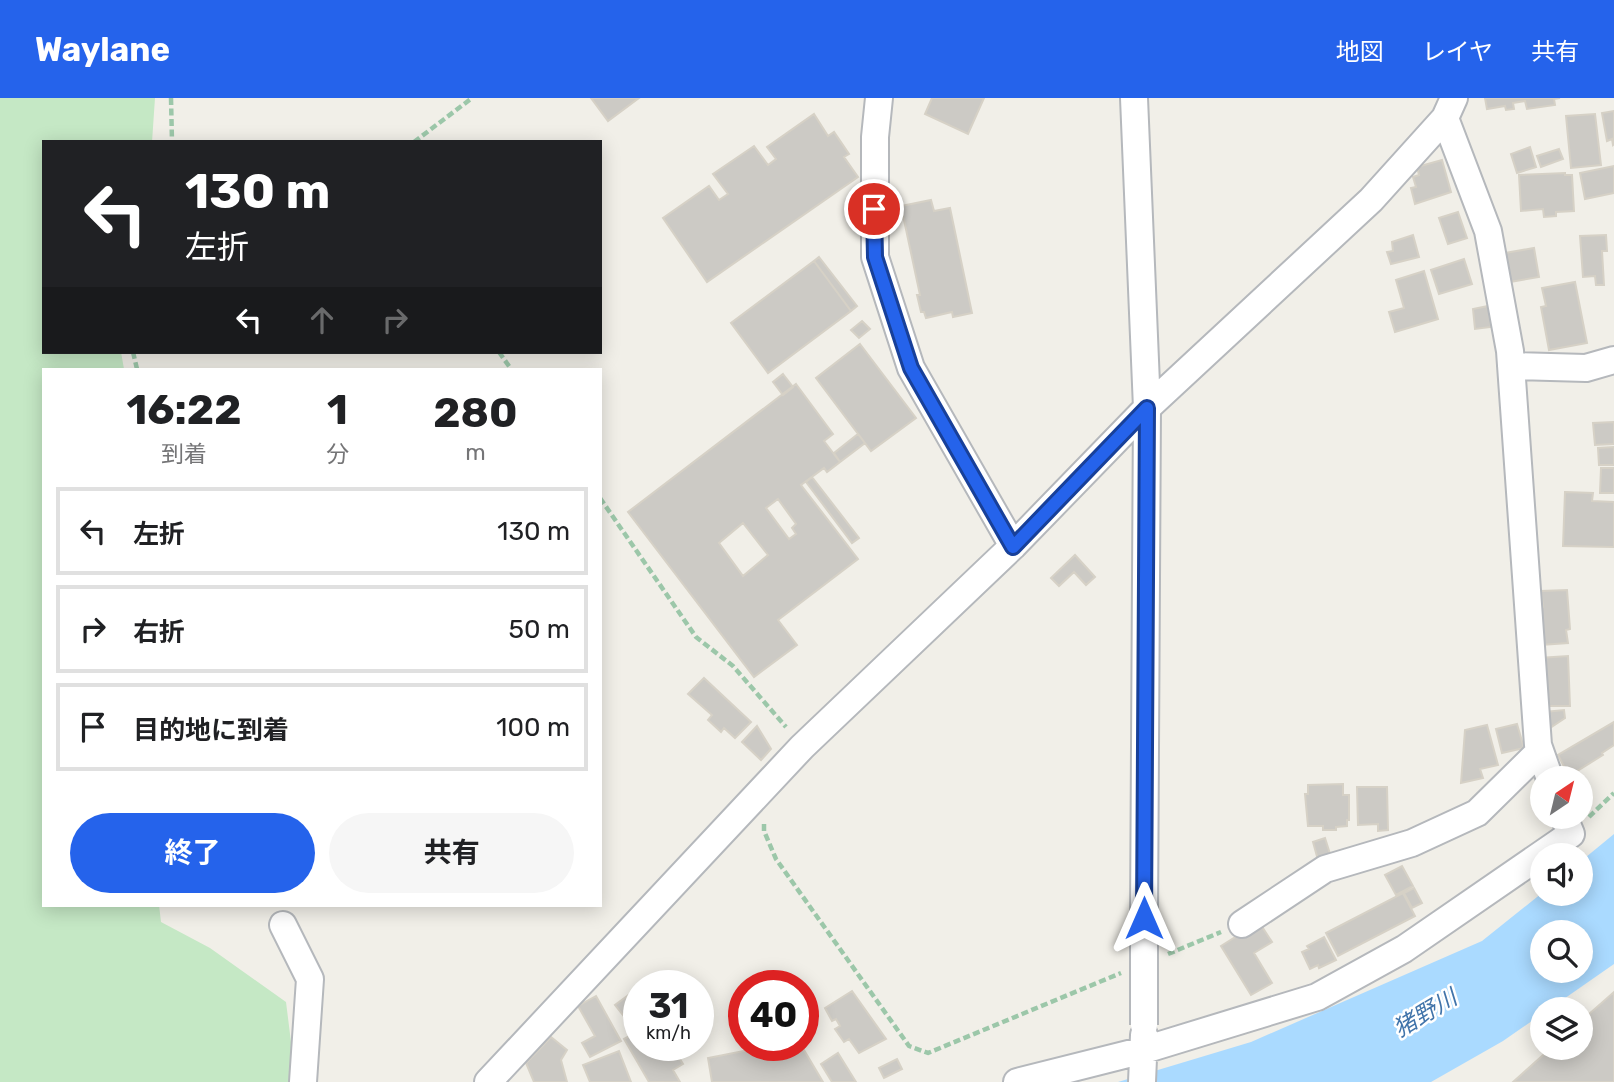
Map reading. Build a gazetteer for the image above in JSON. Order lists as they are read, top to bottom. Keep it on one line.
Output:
{"water":["猪野川"],"north":"top right","page":{"header":"Waylane","nav":["地図","レイヤ","共有"],"turn":["130 m","左折"],"eta":["16:22","到着","1","分","280","m"],"list":[{"name":"左折","value":"130 m"},{"name":"右折","value":"50 m"},{"name":"目的地に到着","value":"100 m"}],"buttons":["終了","共有"],"speed":"31 km/h","limit":"40"}}
